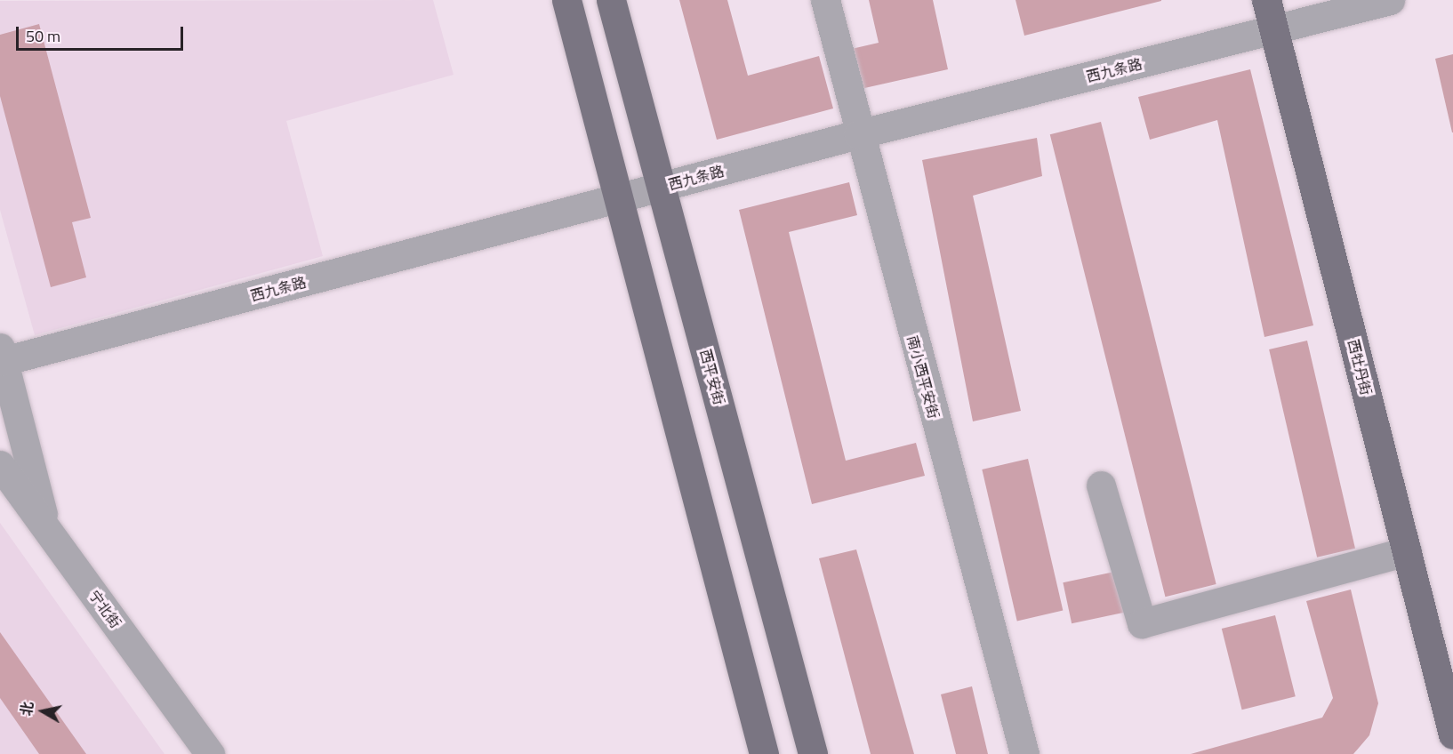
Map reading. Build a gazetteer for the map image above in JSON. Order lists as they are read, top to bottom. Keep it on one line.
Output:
{"streets":{"main road":["西牡丹街","西平安街"],"street":["西九条路","南小西平安街","宁北街"]},"crossings":[["西九条路","西牡丹街"],["西九条路","西平安街"],["西九条路","南小西平安街"]],"scale_bar":"50 m","north":"left"}
